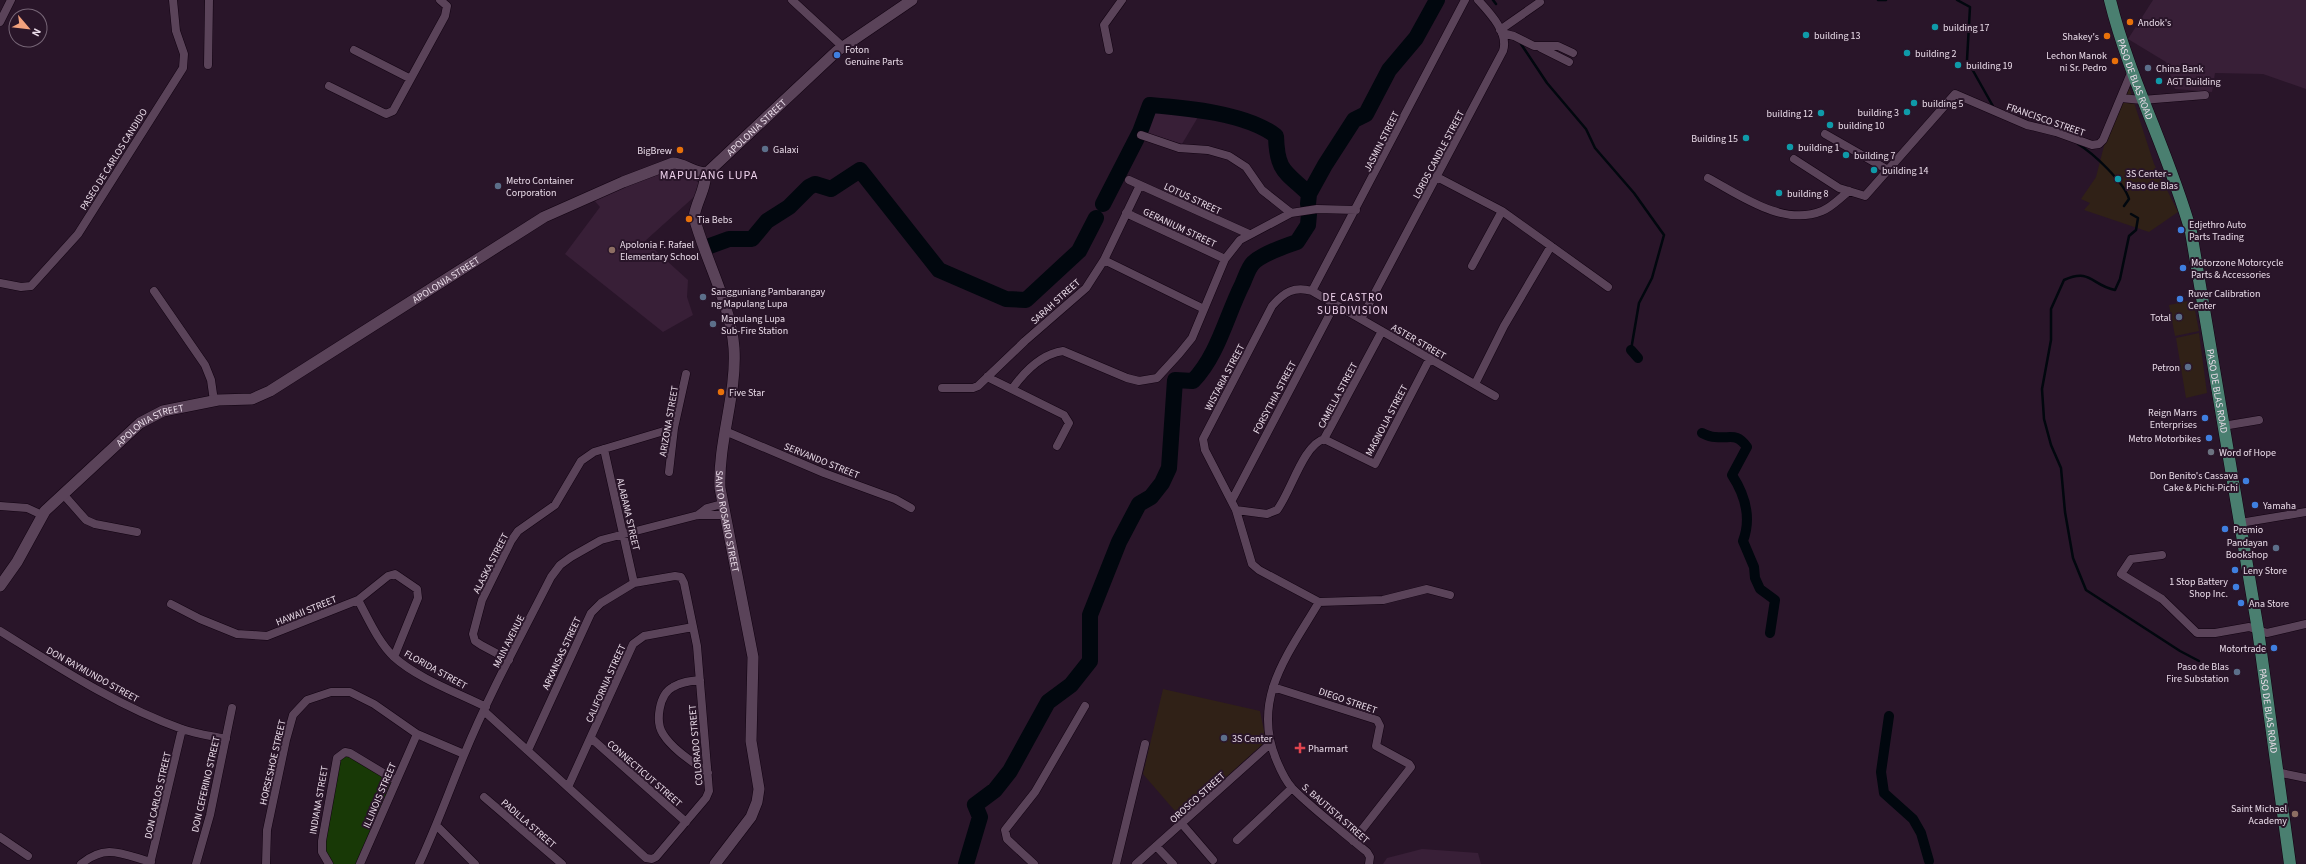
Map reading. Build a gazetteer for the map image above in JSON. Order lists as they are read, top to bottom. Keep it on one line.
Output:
{"streets":{"main road":["PASO DE BLAS ROAD","APOLONIA STREET","SANTO ROSARIO STREET"],"street":["FRANCISCO STREET","JASMIN STREET","LORDS CANDLE STREET","PASEO DE CARLOS CANDIDO","LOTUS STREET","GERANIUM STREET","SARAH STREET","ASTER STREET","WISTARIA STREET","CAMELLA STREET","FORSYTHIA STREET","MAGNOLIA STREET","ARIZONA STREET","SERVANDO STREET","ALABAMA STREET","ALASKA STREET","HAWAII STREET","MAIN AVENUE","ARKANSAS STREET","FLORIDA STREET","DON RAYMUNDO STREET","CALIFORNIA STREET","DIEGO STREET","COLORADO STREET","HORSESHOE STREET","CONNECTICUT STREET","DON CEFERINO STREET","DON CARLOS STREET","ILLINOIS STREET","OROSCO STREET","INDIANA STREET","S. BAUTISTA STREET","PADILLA STREET"]},"crossings":[["PASO DE BLAS ROAD","FRANCISCO STREET"],["APOLONIA STREET","SANTO ROSARIO STREET"],["JASMIN STREET","ASTER STREET"],["JASMIN STREET","WISTARIA STREET"],["LORDS CANDLE STREET","ASTER STREET"],["LOTUS STREET","SARAH STREET"],["GERANIUM STREET","SARAH STREET"],["ASTER STREET","WISTARIA STREET"],["ASTER STREET","CAMELLA STREET"],["ASTER STREET","FORSYTHIA STREET"],["ASTER STREET","MAGNOLIA STREET"],["WISTARIA STREET","FORSYTHIA STREET"],["CAMELLA STREET","MAGNOLIA STREET"],["ARIZONA STREET","ALASKA STREET"],["SERVANDO STREET","SANTO ROSARIO STREET"],["ALABAMA STREET","ALASKA STREET"],["ALABAMA STREET","MAIN AVENUE"],["ALABAMA STREET","ARKANSAS STREET"],["SANTO ROSARIO STREET","MAIN AVENUE"],["ALASKA STREET","MAIN AVENUE"],["HAWAII STREET","FLORIDA STREET"],["MAIN AVENUE","FLORIDA STREET"],["MAIN AVENUE","COLORADO STREET"],["MAIN AVENUE","HORSESHOE STREET"],["ARKANSAS STREET","COLORADO STREET"],["FLORIDA STREET","COLORADO STREET"],["DON RAYMUNDO STREET","DON CEFERINO STREET"],["DON RAYMUNDO STREET","DON CARLOS STREET"],["CALIFORNIA STREET","COLORADO STREET"],["CALIFORNIA STREET","CONNECTICUT STREET"],["DIEGO STREET","S. BAUTISTA STREET"],["COLORADO STREET","CONNECTICUT STREET"],["HORSESHOE STREET","ILLINOIS STREET"],["ILLINOIS STREET","INDIANA STREET"],["OROSCO STREET","S. BAUTISTA STREET"]],"districts":["MAPULANG LUPA","DE CASTRO SUBDIVISION"],"places":{"other":["Andok's","building 17","building 13","Shakey's","building 2","Foton Genuine Parts","Lechon Manok ni Sr. Pedro","building 19","China Bank","AGT Building","building 5","building 3","building 12","building 10","Building 15","building 1","Galaxi","BigBrew","building 7","building 14","3S Center - Paso de Blas","Metro Container Corporation","building 8","Tia Bebs","Edjethro Auto Parts Trading","Apolonia F. Rafael Elementary School","Motorzone Motorcycle Parts & Accessories","Sangguniang Pambarangay ng Mapulang Lupa","Ruver Calibration Center","Total","Mapulang Lupa Sub-Fire Station","Petron","Five Star","Reign Marrs Enterprises","Metro Motorbikes","Word of Hope","Don Benito's Cassava Cake & Pichi-Pichi","Yamaha","Premio","Pandayan Bookshop","Leny Store","1 Stop Battery Shop Inc.","Ana Store","Motortrade","Paso de Blas Fire Substation","3S Center","Saint Michael Academy"],"health":["Pharmart"]},"north":"bottom right"}
